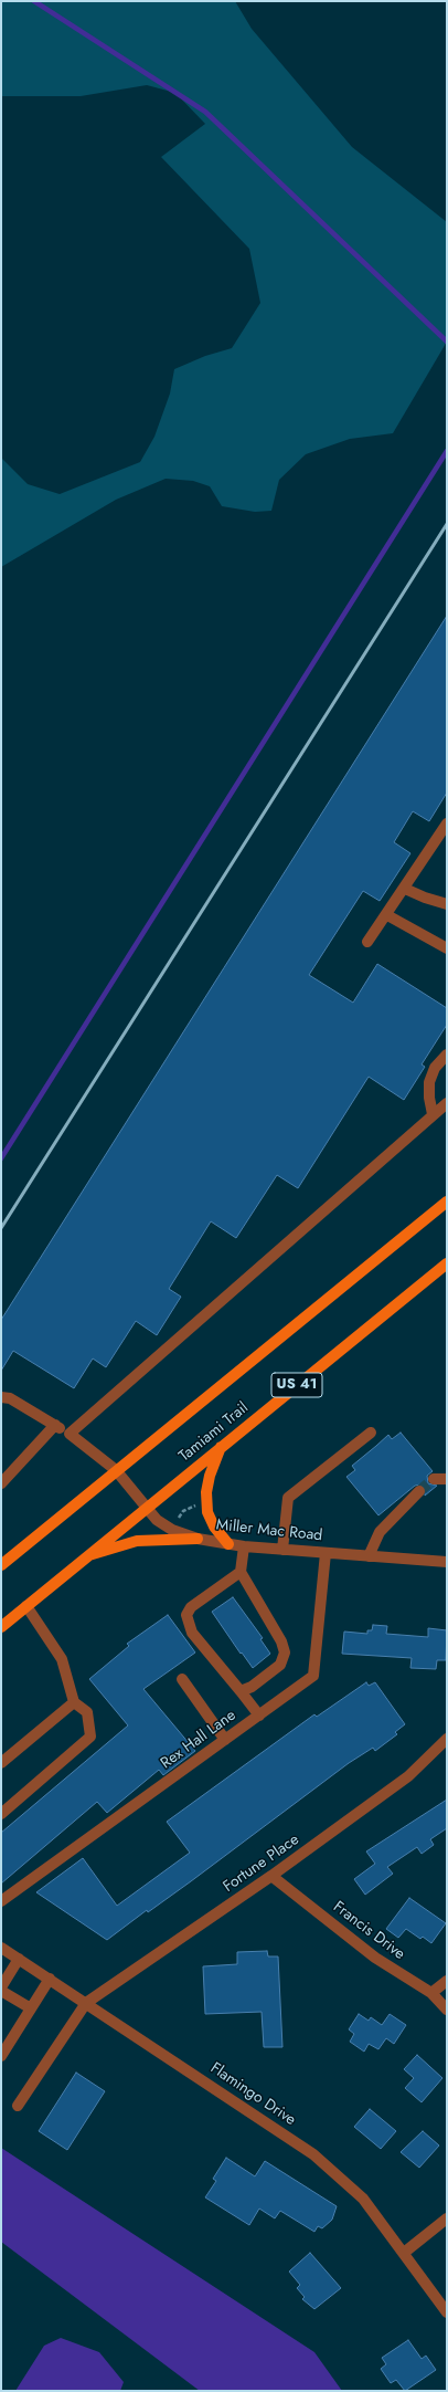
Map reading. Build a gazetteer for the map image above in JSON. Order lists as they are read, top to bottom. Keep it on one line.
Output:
{"streets":{"main road":["US 41","Tamiami Trail"],"street":["Miller Mac Road","Rex Hall Lane","Fortune Place","Francis Drive","Flamingo Drive"]},"crossings":[["Tamiami Trail","Miller Mac Road"],["Miller Mac Road","Rex Hall Lane"],["Fortune Place","Francis Drive"],["Fortune Place","Flamingo Drive"]]}
